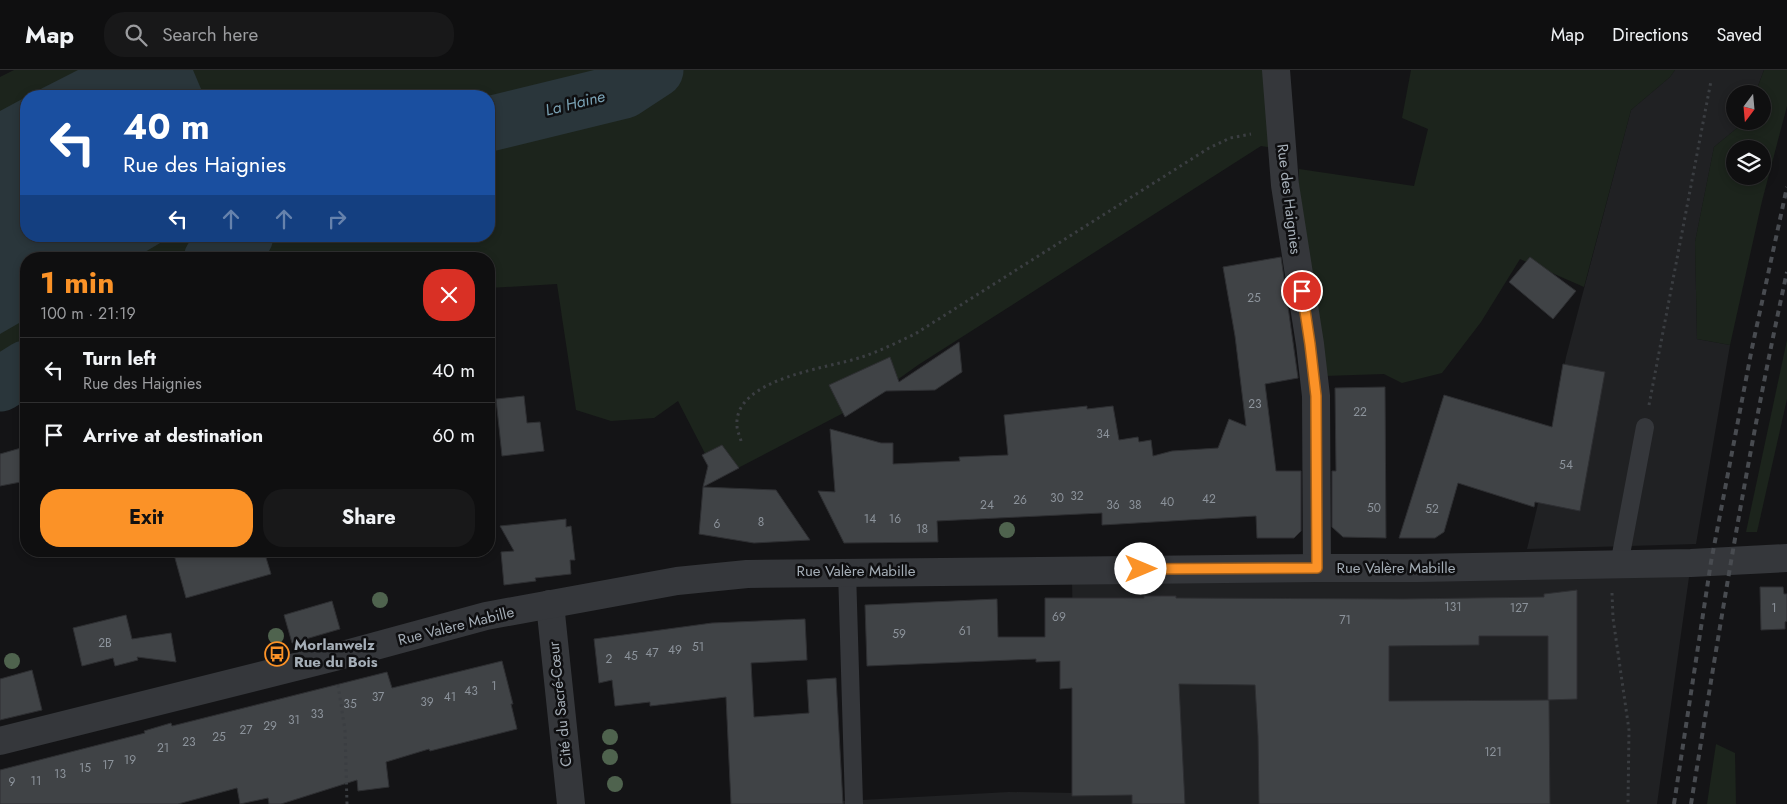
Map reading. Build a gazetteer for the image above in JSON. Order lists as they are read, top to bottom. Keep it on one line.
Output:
{"streets":{"street":["Rue des Haignies","Rue Valère Mabille","Cité du Sacré-Cœur"]},"crossings":[["Rue des Haignies","Rue Valère Mabille"],["Rue Valère Mabille","Cité du Sacré-Cœur"]],"water":["La Haine"],"places":{"bus stop":["Morlanwelz Rue du Bois"]},"house_numbers":["25","23","22","34","54","32","30","42","26","40","24","36","38","50","52","14","16","8","6","18","131","127","1","69","71","61","59","2B","51","49","47","45","2","1","43","37","41","39","35","33","31","29","27","25","23","21","121","19","17","15","13","11","9"],"north":"bottom","page":{"header":"Map","search":"Search here","nav":["Map","Directions","Saved"],"turn":["40 m","Rue des Haignies"],"heading":["1 min","100 m · 21:19"],"list":[{"name":"Turn left","note":"Rue des Haignies","value":"40 m"},{"name":"Arrive at destination","value":"60 m"}],"buttons":["Exit","Share"]}}
